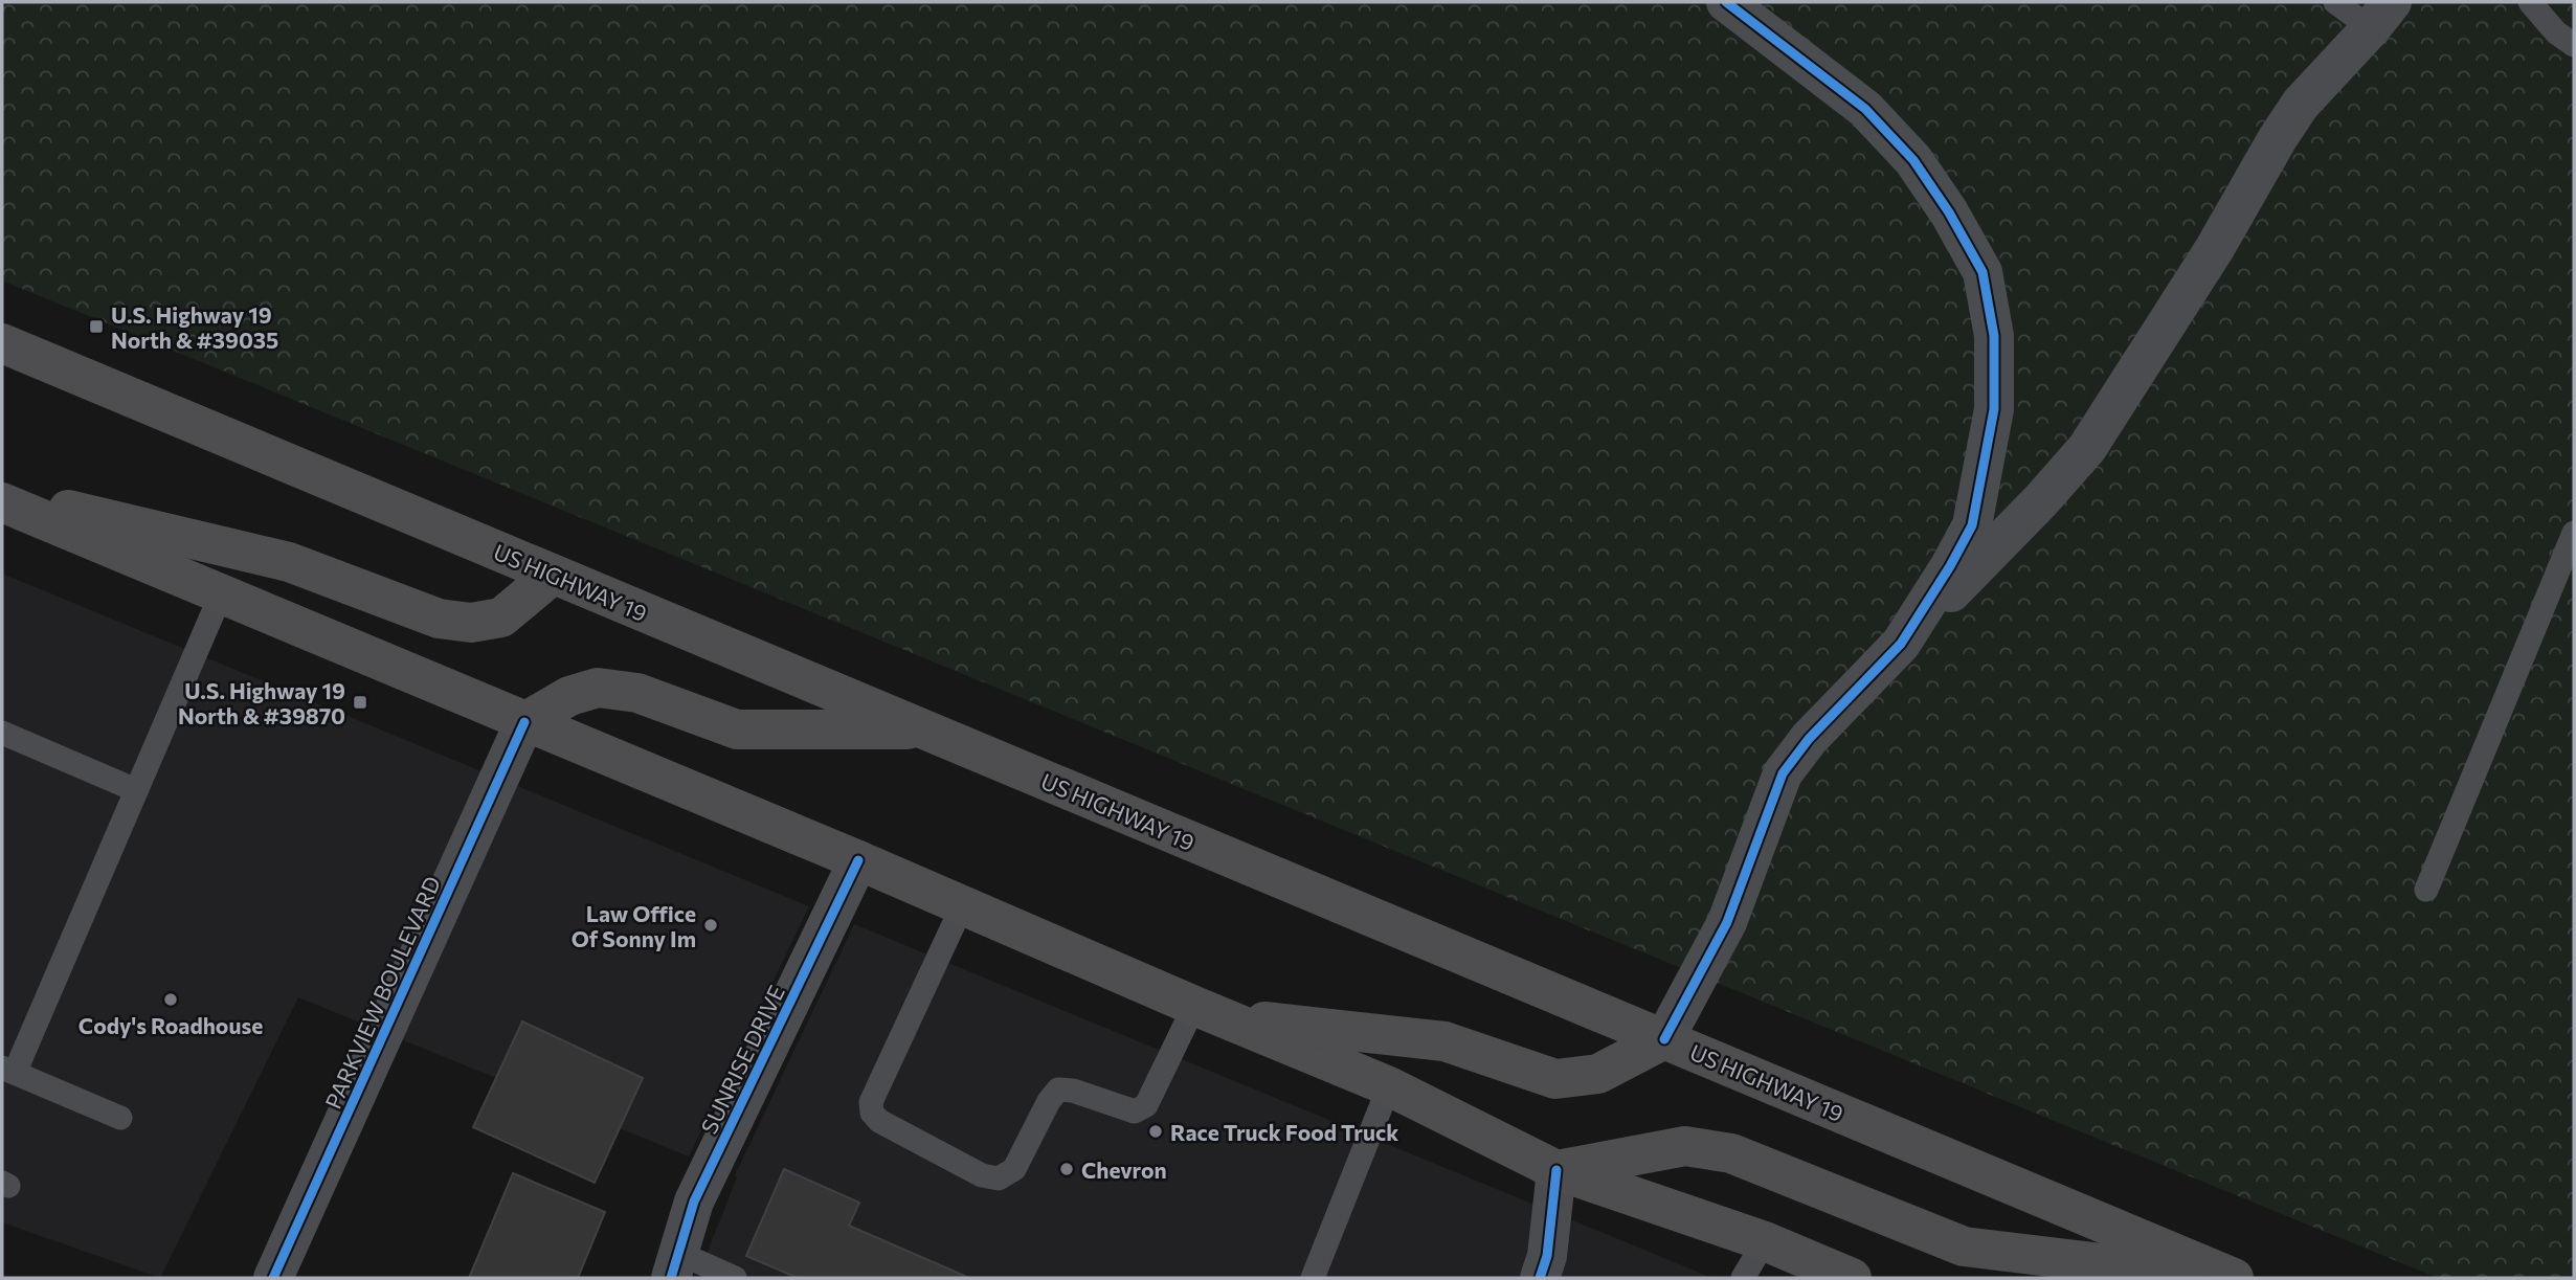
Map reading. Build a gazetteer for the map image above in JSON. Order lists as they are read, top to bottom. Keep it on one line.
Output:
{"streets":{"highway":["US HIGHWAY 19"],"street":["PARKVIEW BOULEVARD","SUNRISE DRIVE"]},"places":{"transit":["U.S. Highway 19 North & #39035","U.S. Highway 19 North & #39870"],"other":["Law Office Of Sonny Im","Cody's Roadhouse","Race Truck Food Truck","Chevron"]}}
